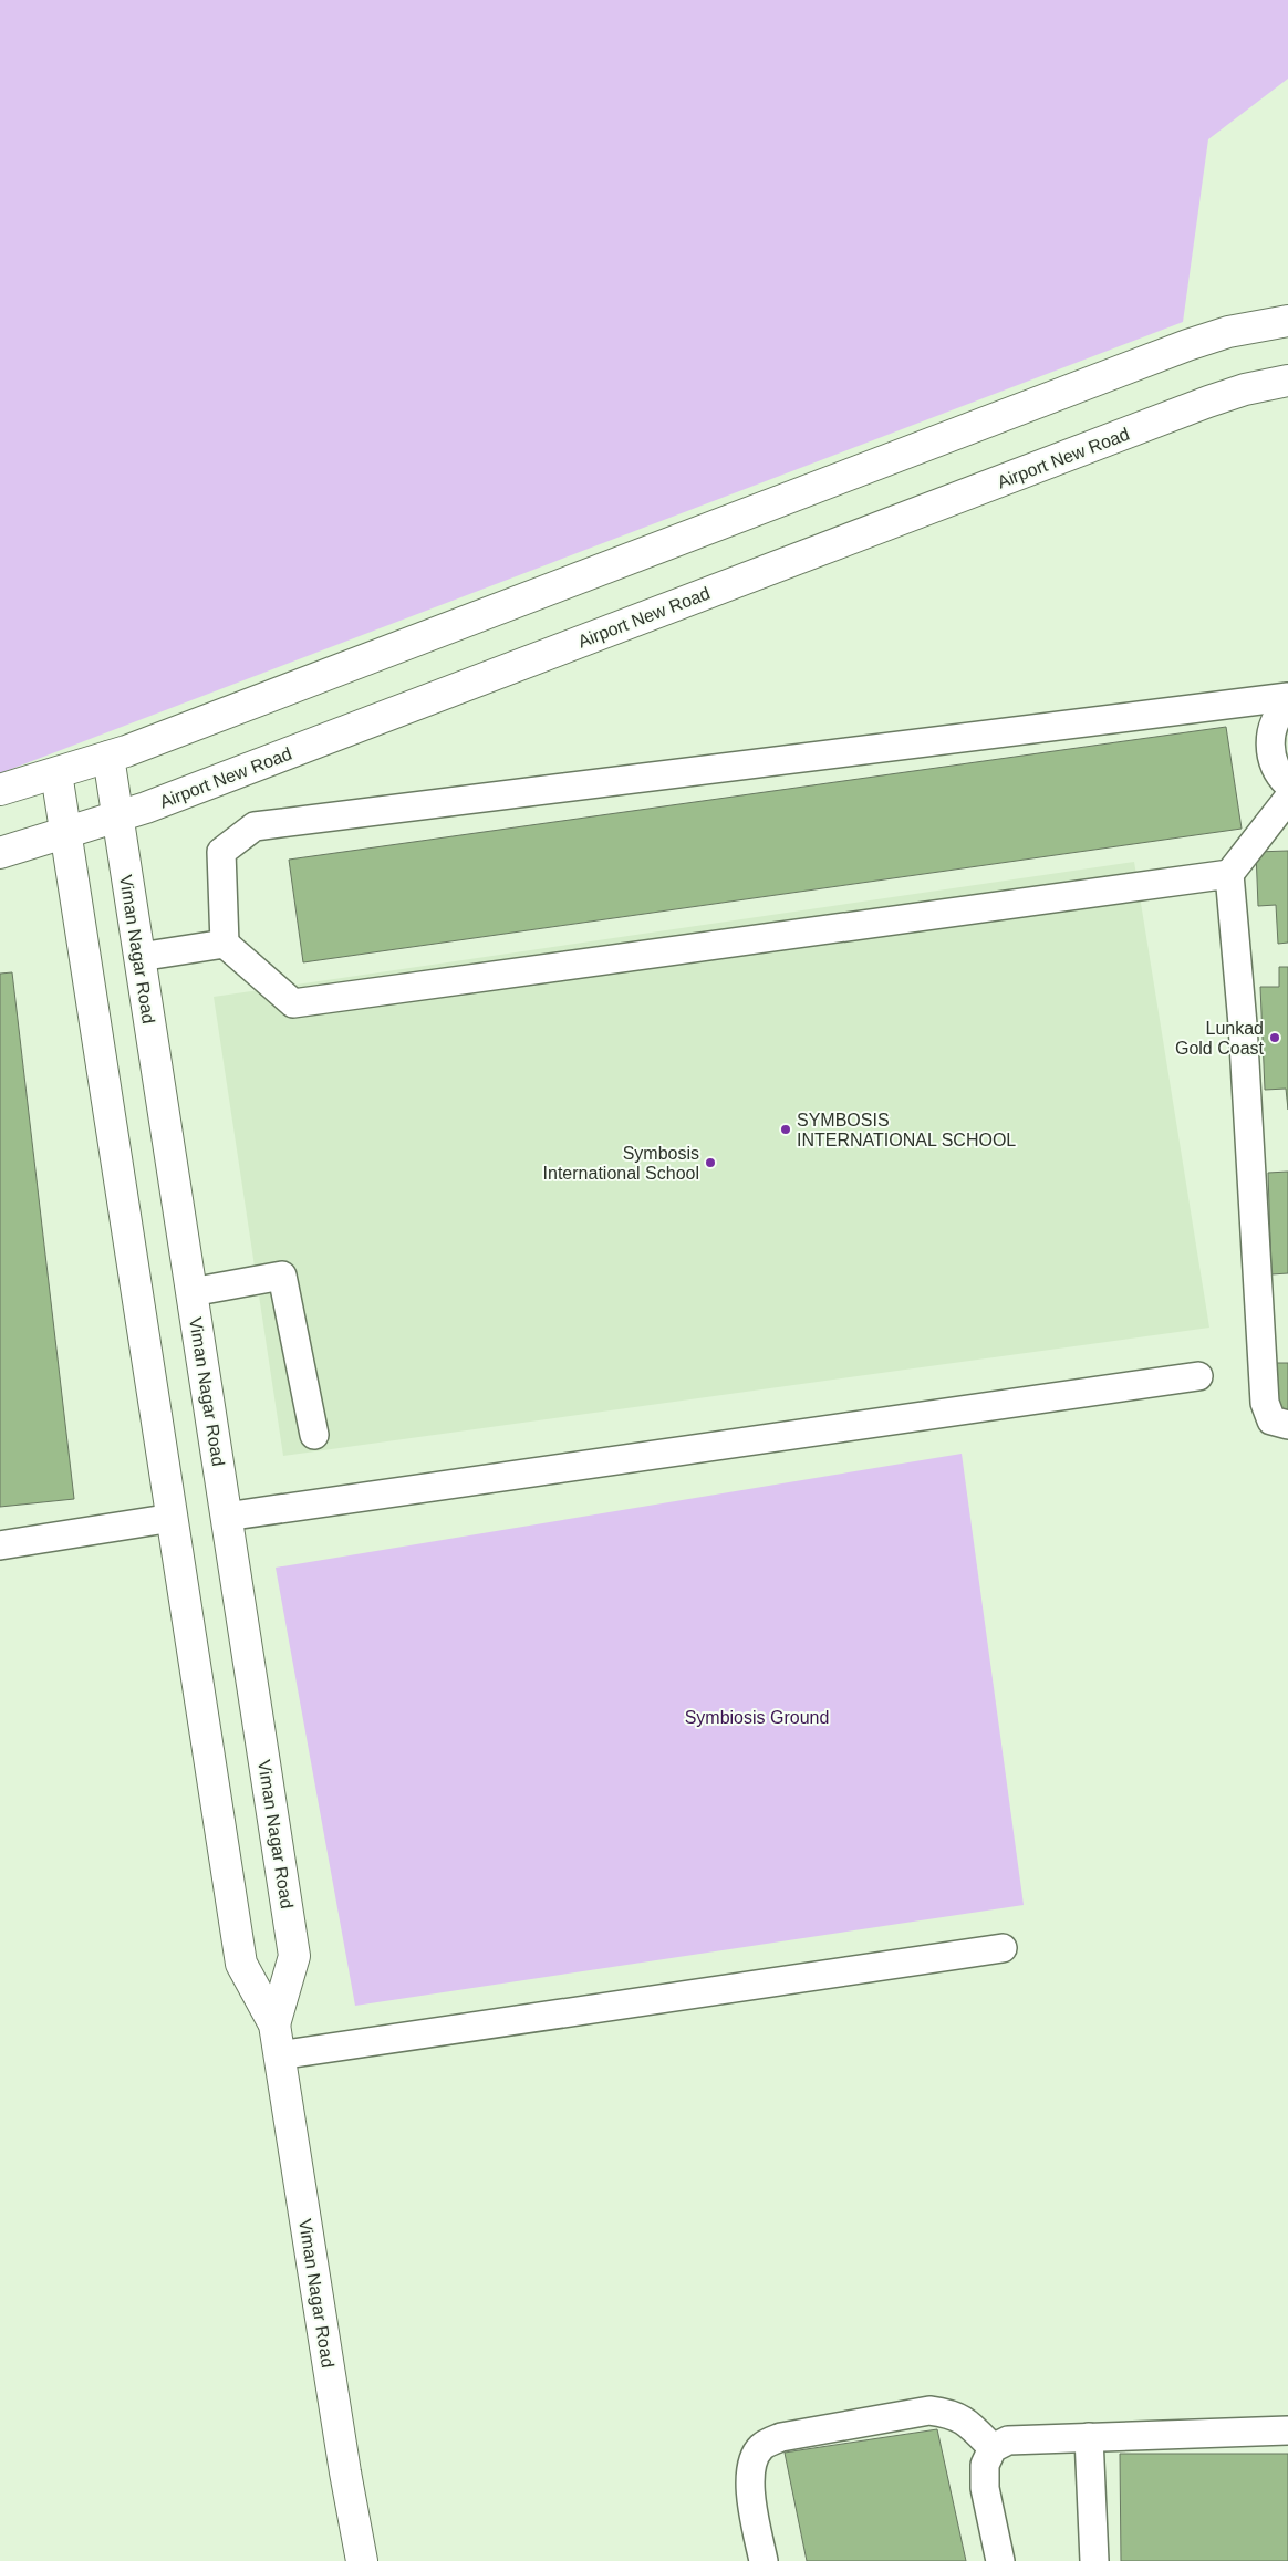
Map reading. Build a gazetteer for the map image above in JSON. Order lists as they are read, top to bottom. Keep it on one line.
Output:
{"streets":{"street":["Airport New Road","Viman Nagar Road"]},"crossings":[["Airport New Road","Viman Nagar Road"]],"parks":["Symbiosis Ground"],"places":["Lunkad Gold Coast","SYMBOSIS INTERNATIONAL SCHOOL","Symbosis International School"]}
